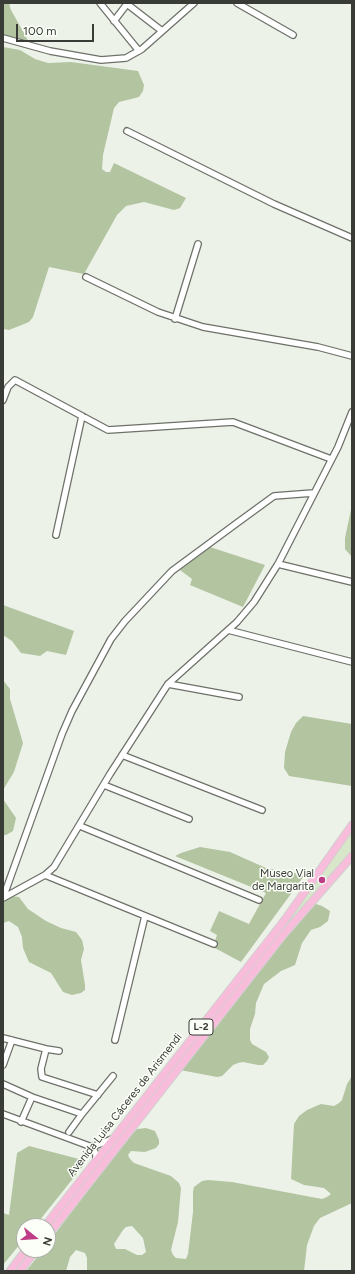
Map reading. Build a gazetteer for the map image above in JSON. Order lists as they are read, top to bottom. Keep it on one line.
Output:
{"streets":{"main road":["L-2","Avenida Luisa Cáceres de Arismendi"]},"places":["Museo Vial de Margarita"],"scale_bar":"100 m","north":"right"}
